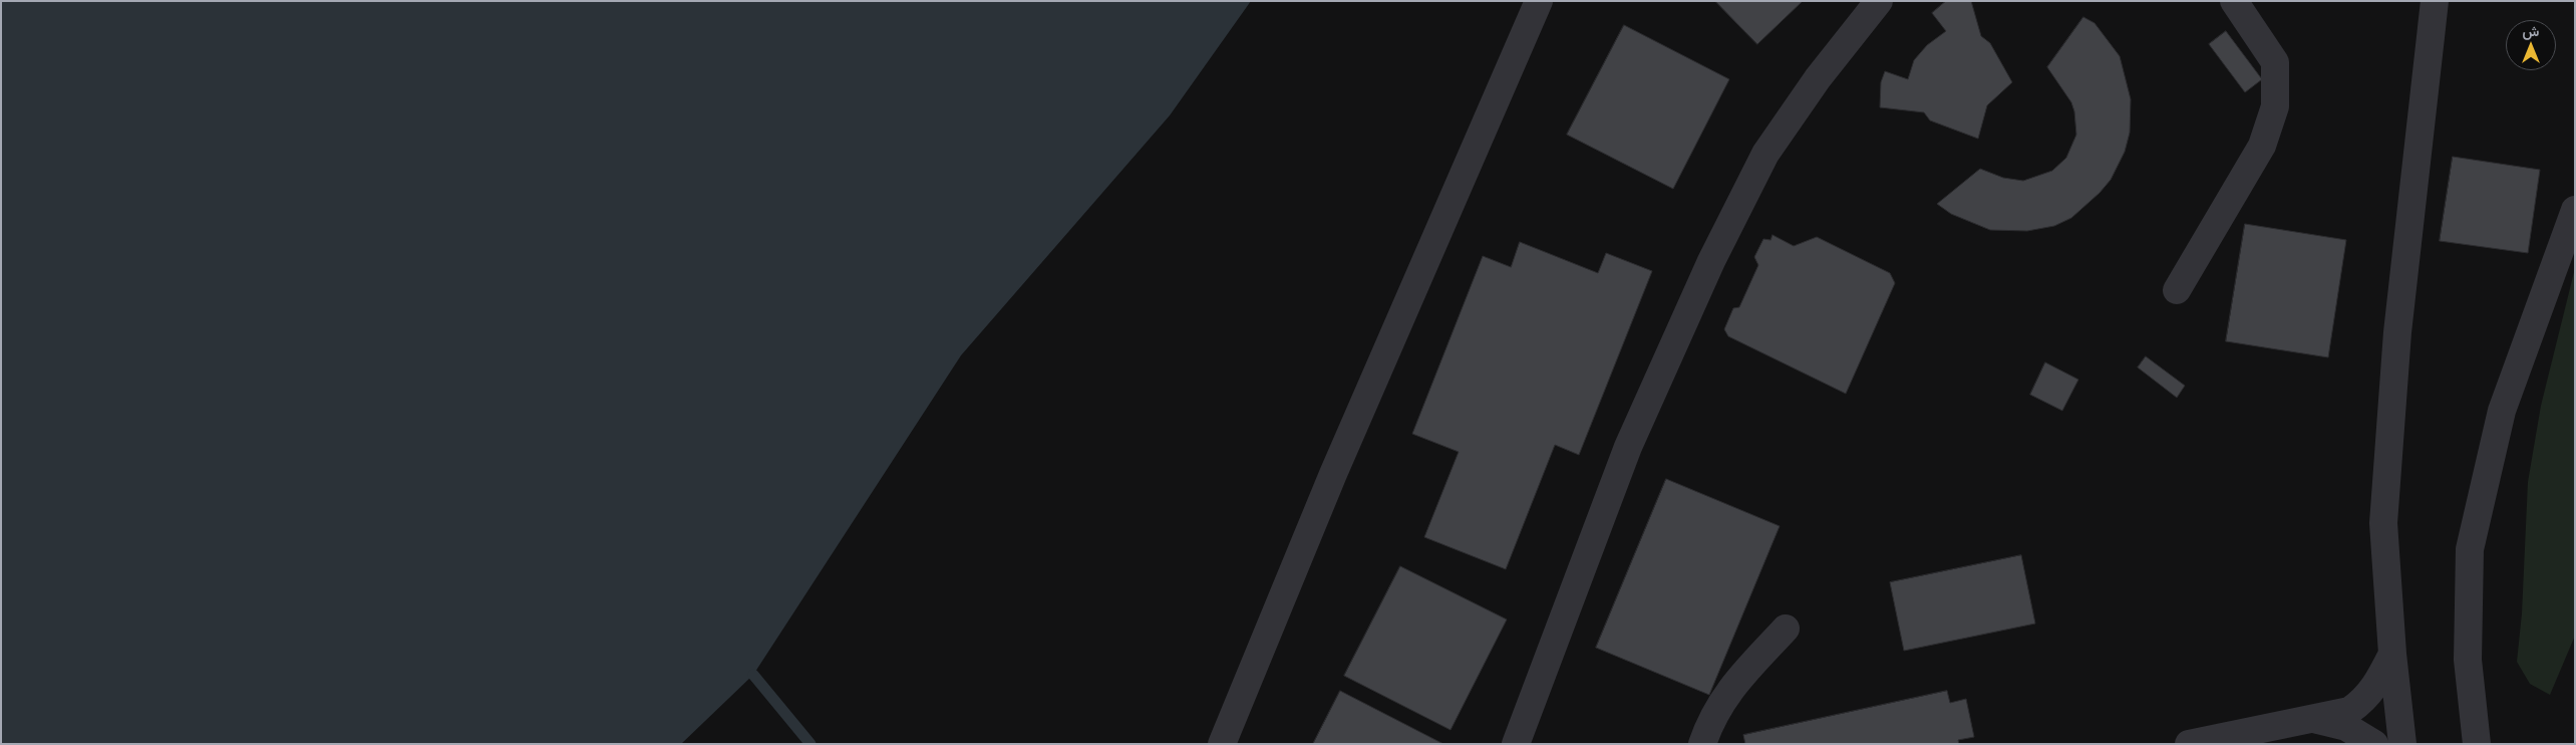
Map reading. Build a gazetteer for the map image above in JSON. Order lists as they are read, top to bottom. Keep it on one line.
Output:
{"north":"top"}
